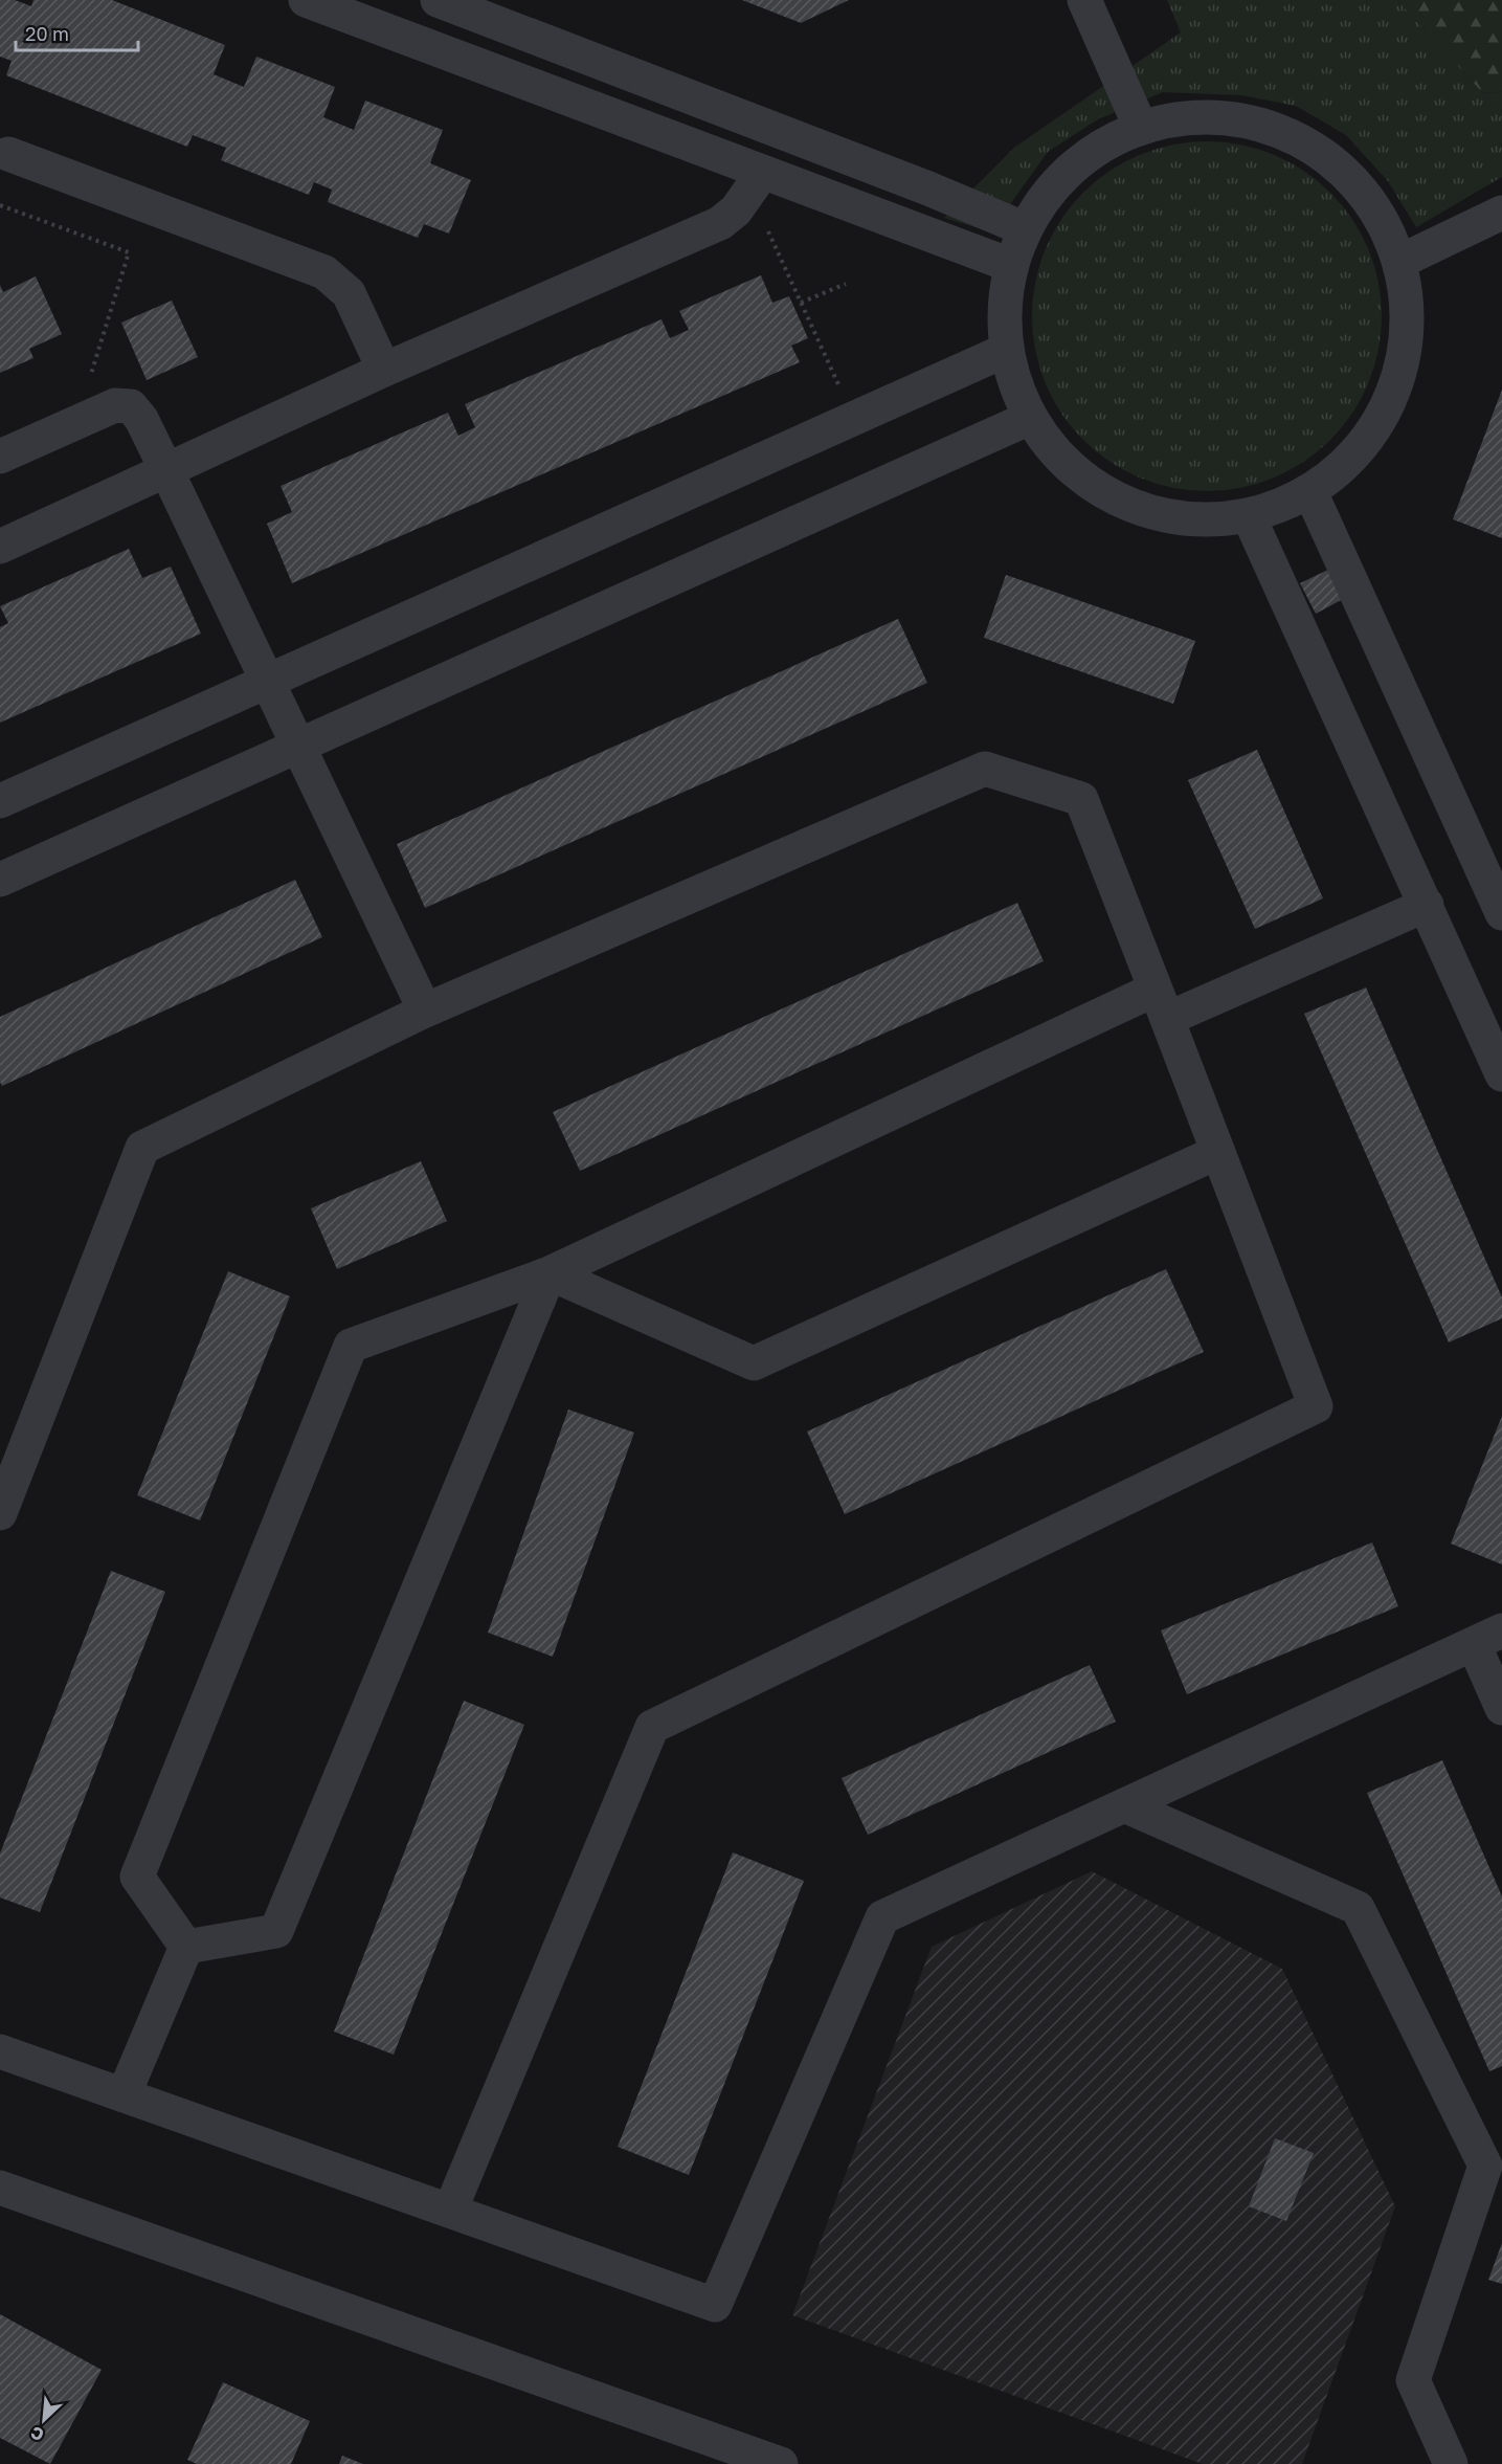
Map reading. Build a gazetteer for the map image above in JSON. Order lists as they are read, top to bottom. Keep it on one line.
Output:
{"scale_bar":"20 m","north":"bottom left"}
